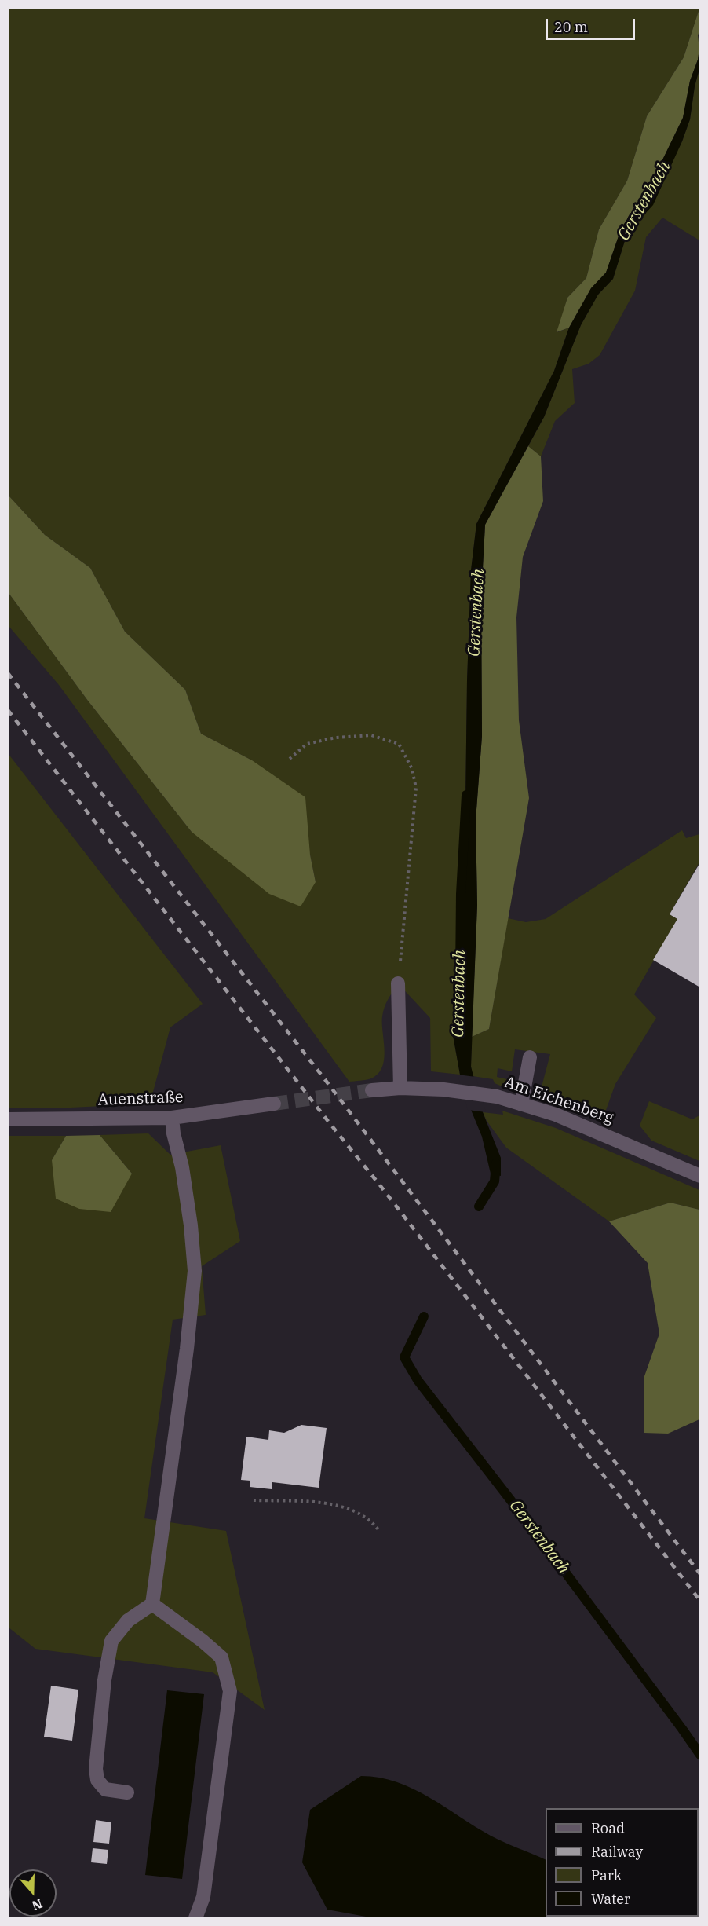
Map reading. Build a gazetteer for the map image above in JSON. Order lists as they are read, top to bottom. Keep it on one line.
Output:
{"streets":{"street":["Auenstraße","Am Eichenberg"]},"water":["Gerstenbach"],"legend":["Road","Railway","Park","Water"],"scale_bar":"20 m","north":"bottom"}
